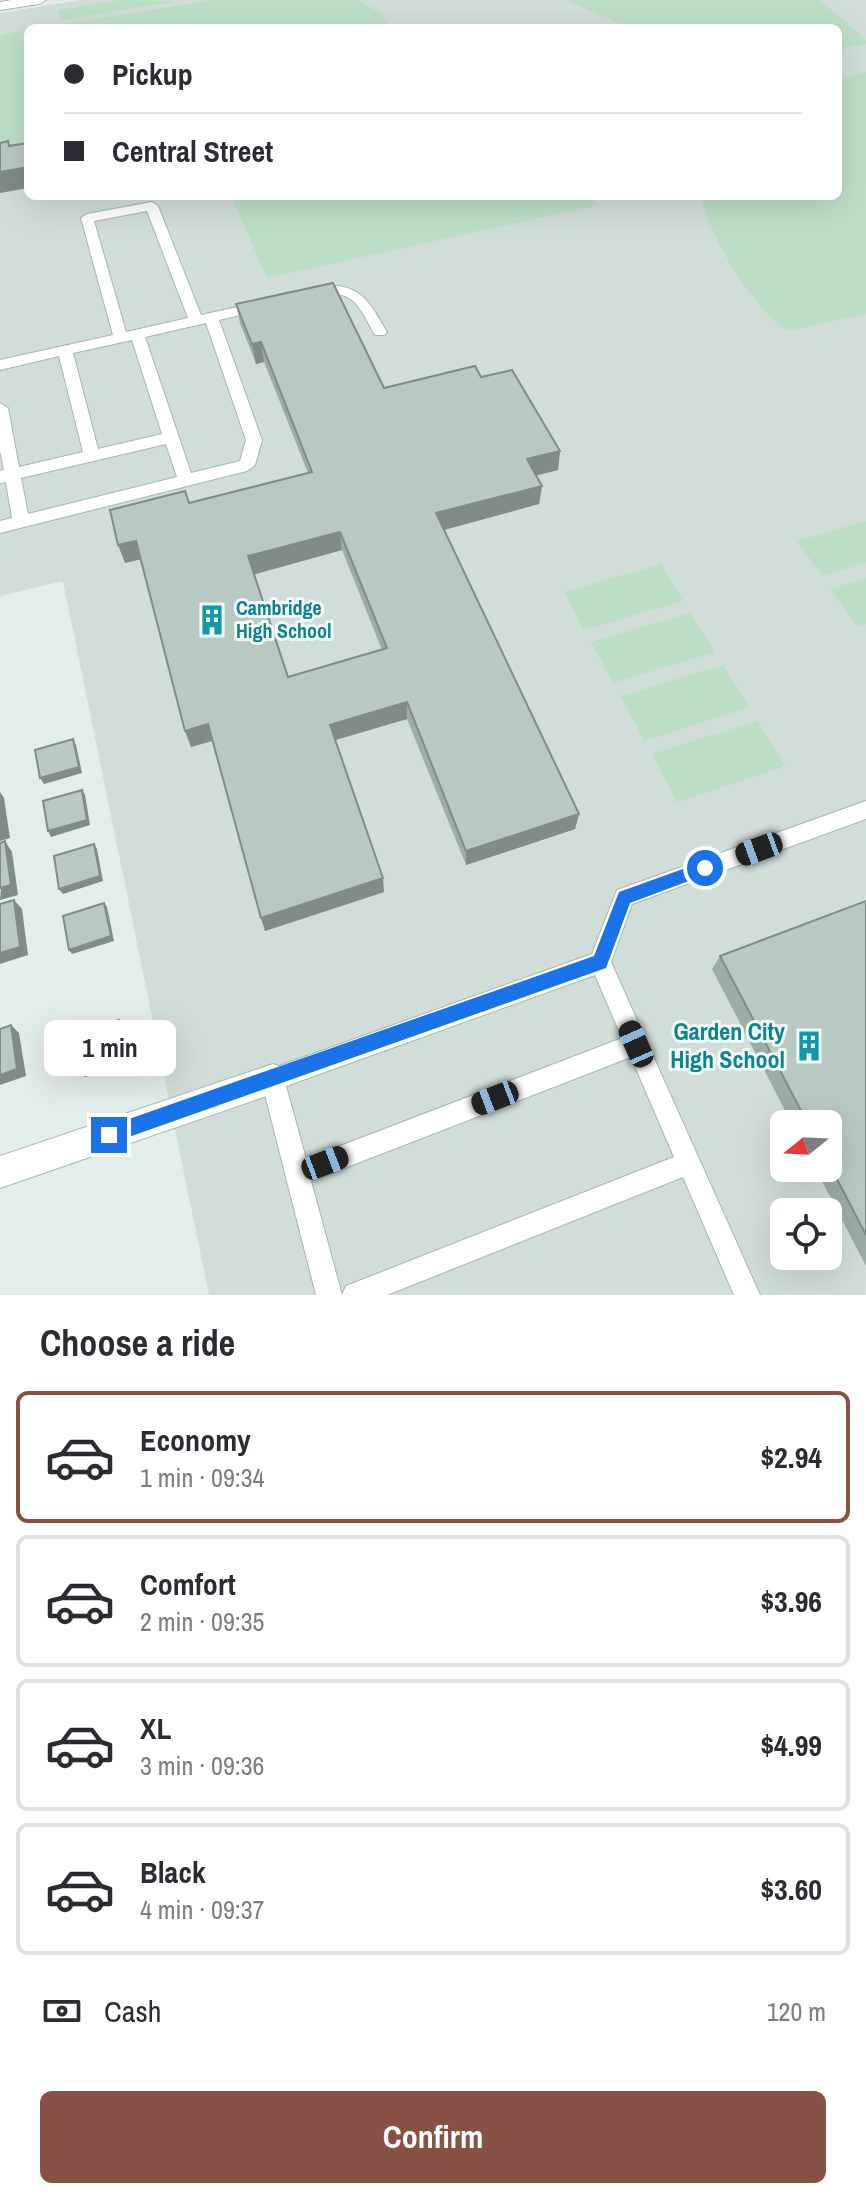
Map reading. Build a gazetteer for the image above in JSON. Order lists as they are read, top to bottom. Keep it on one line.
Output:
{"places":{"building":["Cambridge High School","Garden City High School"]},"north":"left","page":{"banner":["Pickup","Central Street"],"bubble":"1 min","heading":"Choose a ride","list":[{"name":"Economy","note":"1 min · 09:34","value":"$2.94"},{"name":"Comfort","note":"2 min · 09:35","value":"$3.96"},{"name":"XL","note":"3 min · 09:36","value":"$4.99"},{"name":"Black","note":"4 min · 09:37","value":"$3.60"}],"pay":["Cash","120 m"],"buttons":"Confirm"}}
